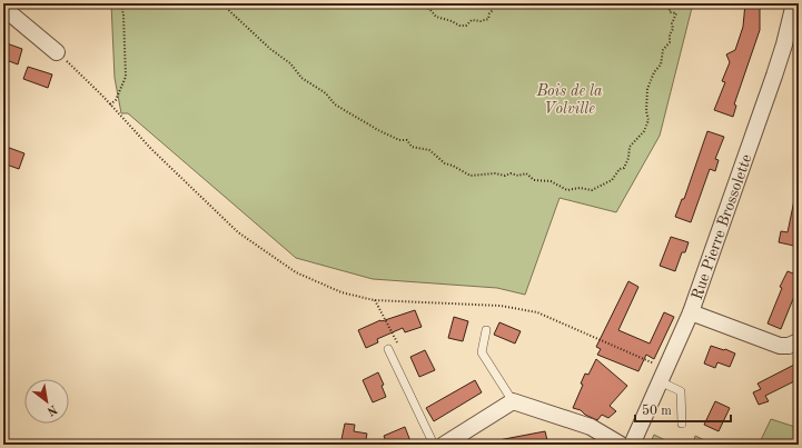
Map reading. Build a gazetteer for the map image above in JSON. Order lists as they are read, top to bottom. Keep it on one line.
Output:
{"streets":{"street":["Rue Pierre Brossolette"]},"parks":["Bois de la Volville"],"scale_bar":"50 m","north":"bottom right"}
